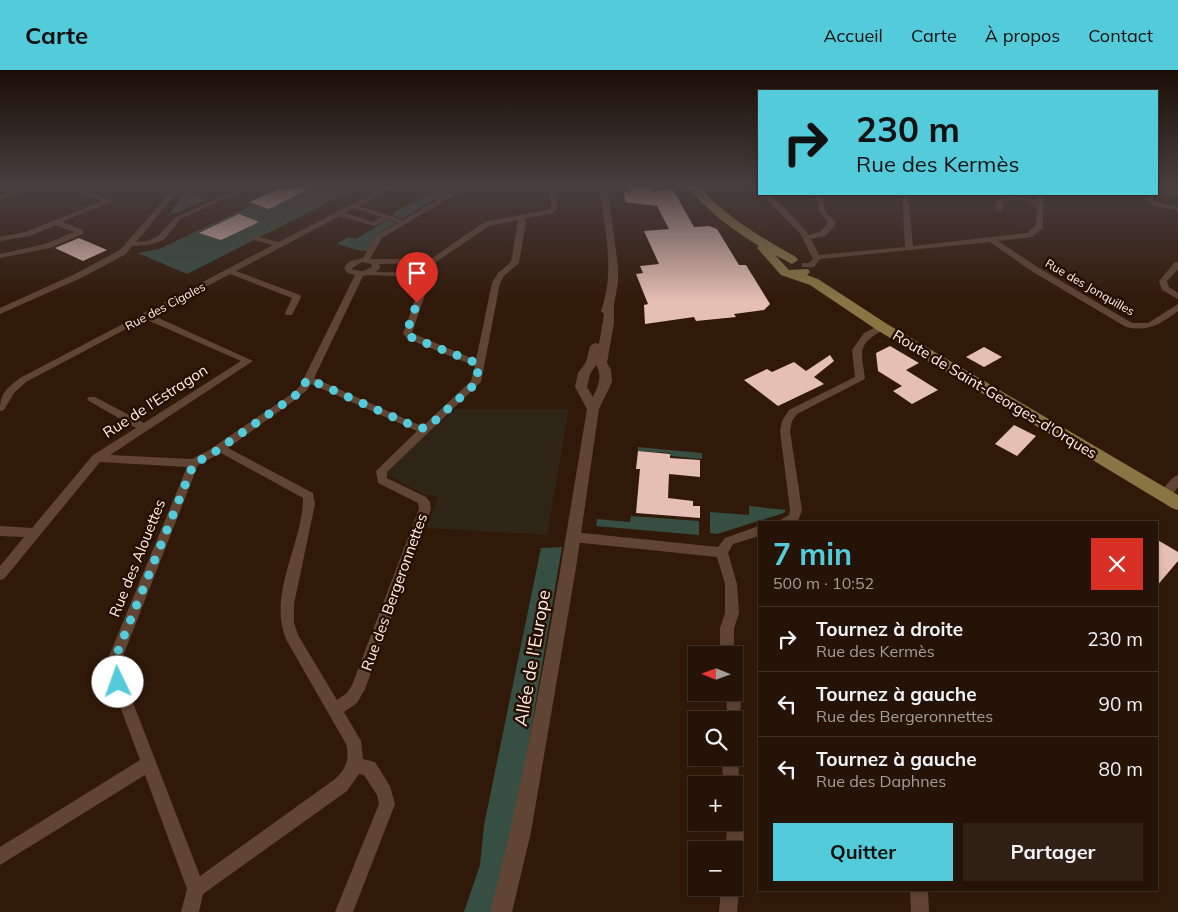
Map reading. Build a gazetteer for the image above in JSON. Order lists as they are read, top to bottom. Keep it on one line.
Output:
{"streets":{"main road":["Route de Saint-Georges-d'Orques"],"street":["Rue des Jonquilles","Rue des Cigales","Rue de l'Estragon","Rue des Alouettes","Rue des Bergeronnettes","Allée de l'Europe"]},"crossings":[["Rue des Cigales","Rue de l'Estragon"]],"north":"left","page":{"header":"Carte","nav":["Accueil","Carte","À propos","Contact"],"turn":["230 m","Rue des Kermès"],"heading":["7 min","500 m · 10:52"],"list":[{"name":"Tournez à droite","note":"Rue des Kermès","value":"230 m"},{"name":"Tournez à gauche","note":"Rue des Bergeronnettes","value":"90 m"},{"name":"Tournez à gauche","note":"Rue des Daphnes","value":"80 m"}],"map_buttons":["+","−"],"buttons":["Quitter","Partager"]}}
